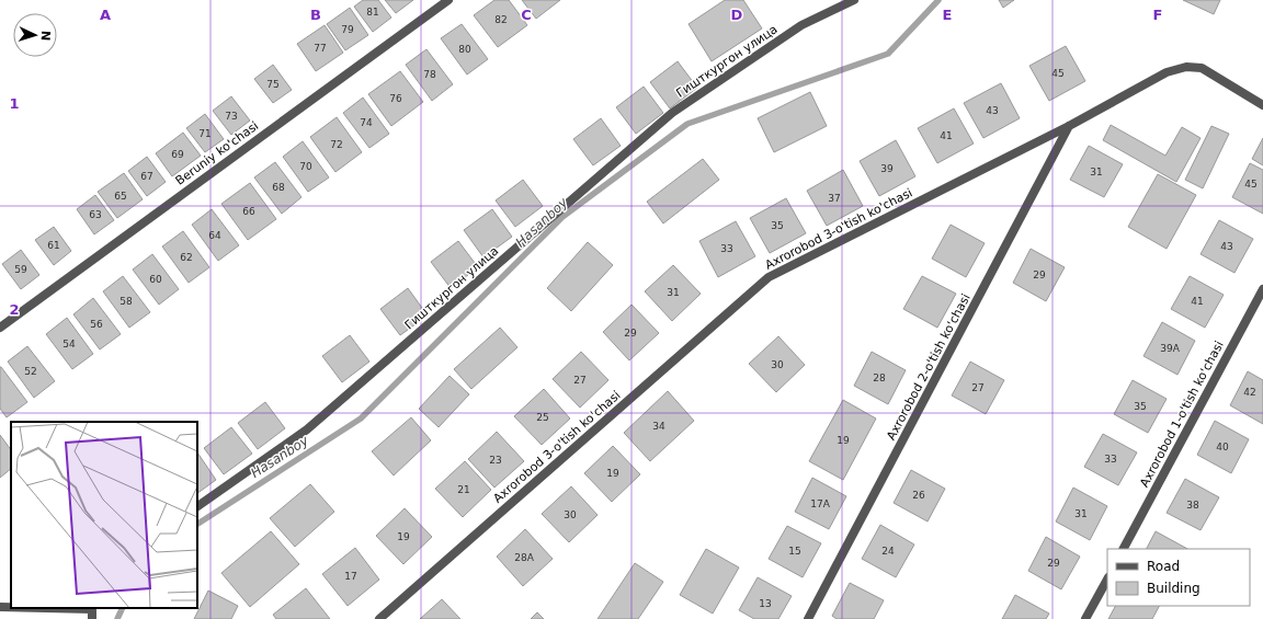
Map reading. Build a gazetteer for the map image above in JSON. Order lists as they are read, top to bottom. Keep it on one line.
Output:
{"streets":{"street":["Гишткургон улица","Beruniy ko'chasi","Axrorobod 3-o'tish ko'chasi","Axrorobod 2-o'tish ko'chasi","Axrorobod 1-o'tish ko'chasi"]},"crossings":[["Axrorobod 3-o'tish ko'chasi","Axrorobod 2-o'tish ko'chasi"]],"water":["Hasanboy"],"house_numbers":["81","82","79","77","80","45","78","75","76","43","73","74","71","41","72","69","70","39","31","67","45","68","65","37","66","63","35","64","61","43","33","62","59","29","60","31","58","41","56","29","54","39A","30","52","28","27","27","42","35","25","34","19","40","33","23","19","21","26","17A","38","31","30","19","15","24","28A","29","17","13"],"legend":["Road","Building"],"north":"right","grid":{"columns":["A","B","C","D","E","F"],"rows":["1","2"]}}
